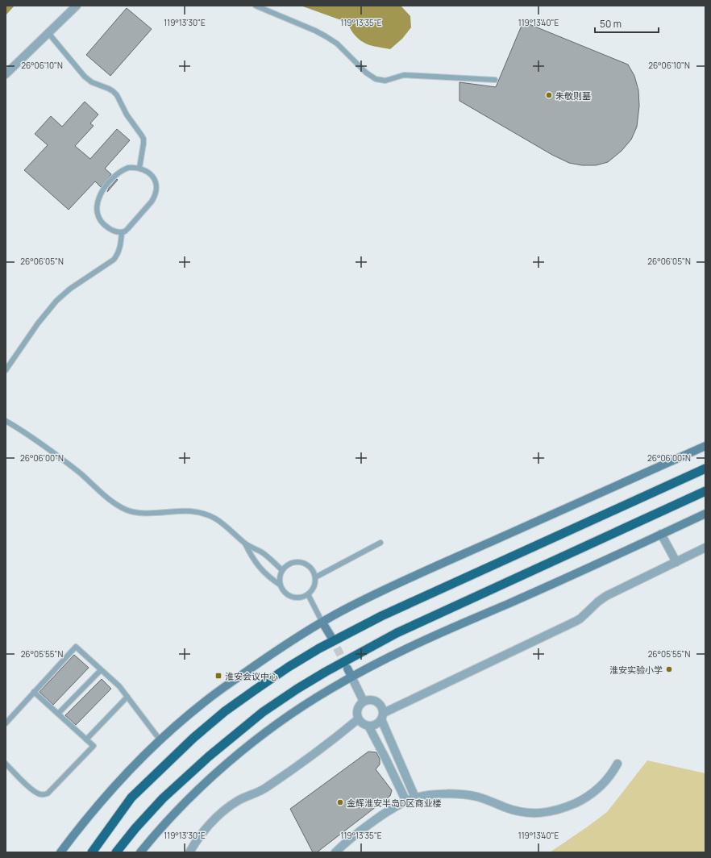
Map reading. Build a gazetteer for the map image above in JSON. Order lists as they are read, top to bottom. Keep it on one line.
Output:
{"places":{"other":["朱敬则墓","淮安实验小学","金辉淮安半岛D区商业楼"],"transit":["淮安会议中心"]},"scale_bar":"50 m","coordinates":["119°13'30\"E","119°13'35\"E","119°13'40\"E","26°06'10\"N","26°06'05\"N","26°06'00\"N","26°05'55\"N"]}
